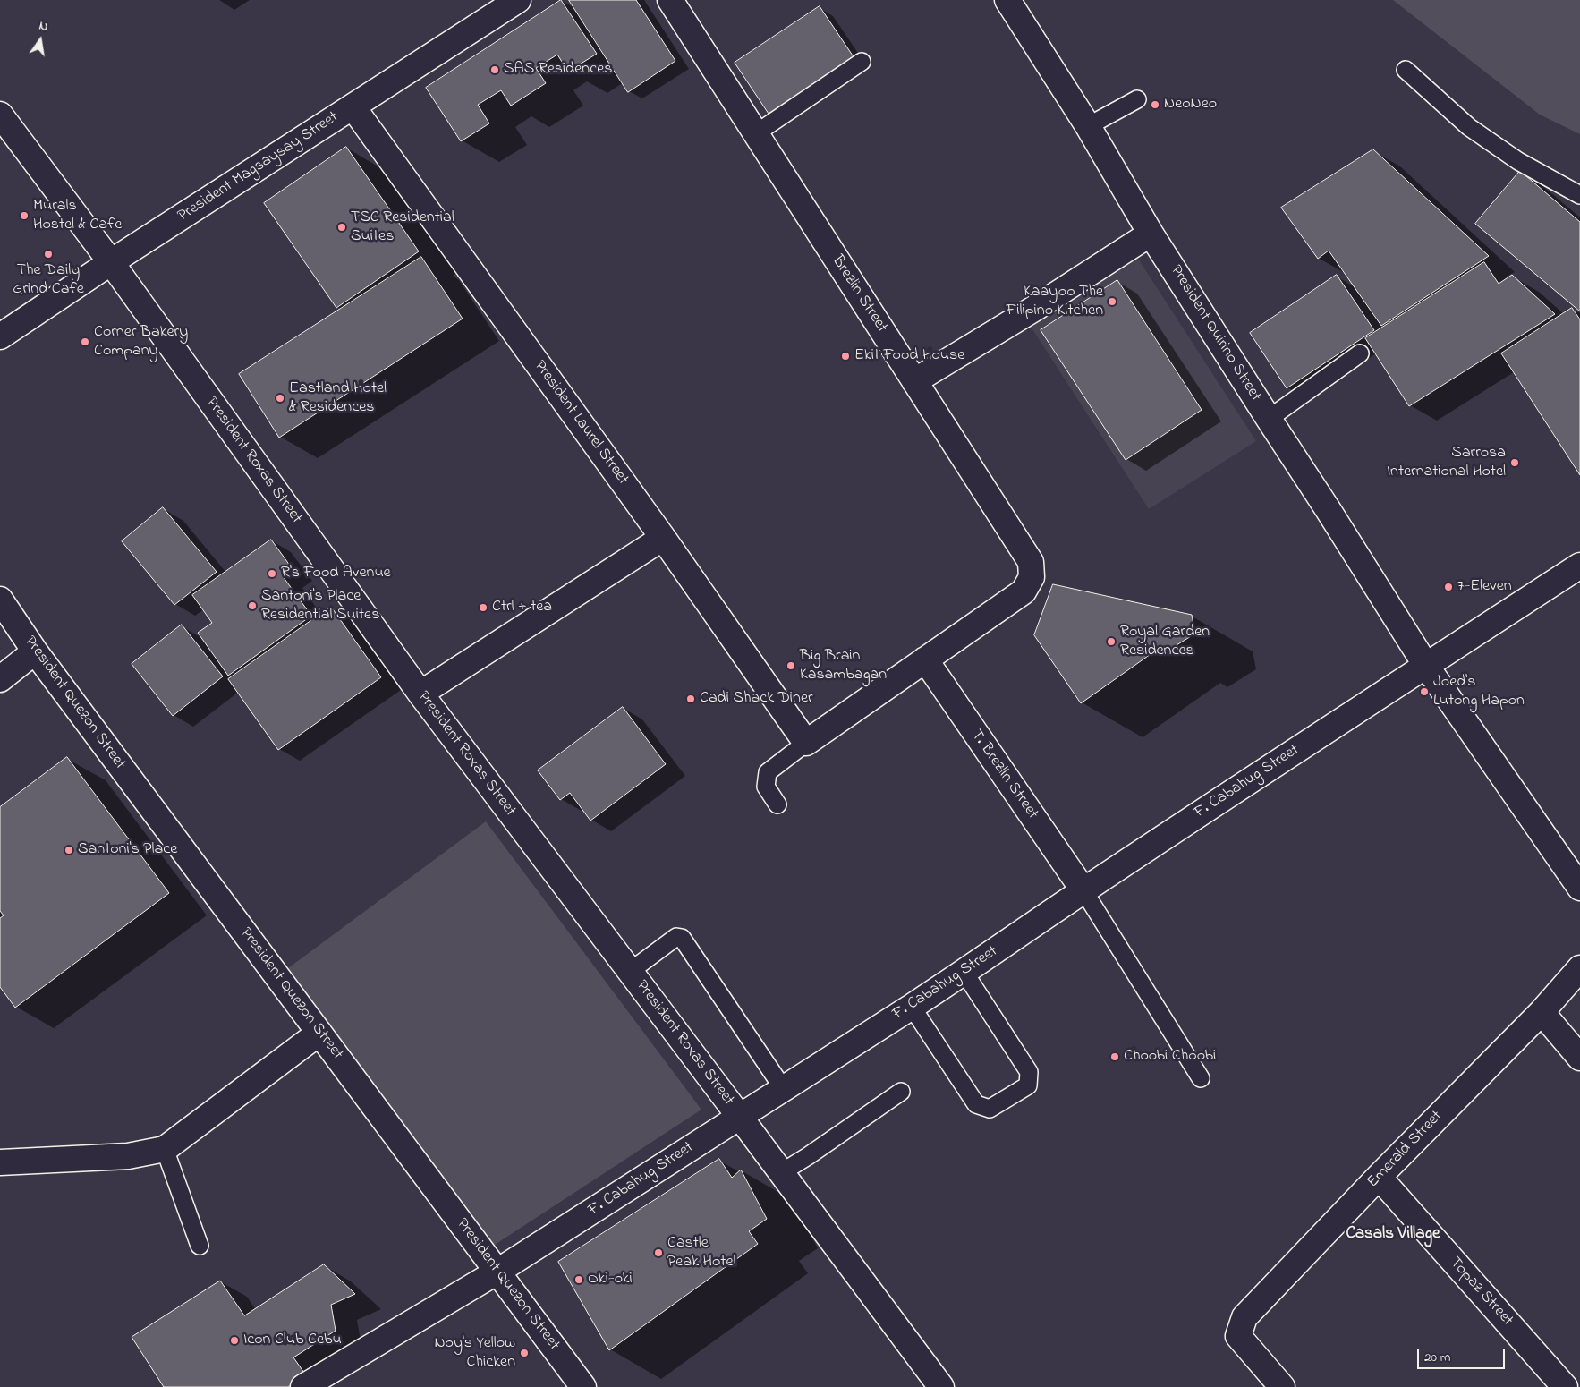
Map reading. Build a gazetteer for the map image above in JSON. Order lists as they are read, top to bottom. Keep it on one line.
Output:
{"streets":{"street":["President Magsaysay Street","Brezlin Street","President Quirino Street","President Laurel Street","President Roxas Street","President Quezon Street","T. Brezlin Street","F. Cabahug Street","Emerald Street","Topaz Street"]},"crossings":[["President Magsaysay Street","President Laurel Street"],["President Magsaysay Street","President Roxas Street"],["Brezlin Street","T. Brezlin Street"],["President Quirino Street","F. Cabahug Street"],["President Roxas Street","F. Cabahug Street"],["President Quezon Street","F. Cabahug Street"],["T. Brezlin Street","F. Cabahug Street"],["Emerald Street","Topaz Street"]],"districts":["Casals Village"],"places":["SAS Residences","NeoNeo","Murals Hostel & Cafe","TSC Residential Suites","The Daily Grind Cafe","Kaayoo The Filipino Kitchen","Corner Bakery Company","Ekit Food House","Eastland Hotel & Residences","Sarrosa International Hotel","R's Food Avenue","7-Eleven","Santoni's Place Residential Suites","Ctrl + tea","Royal Garden Residences","Big Brain Kasambagan","Joed's Lutong Hapon","Cadi Shack Diner","Santoni's Place","Choobi Choobi","Castle Peak Hotel","Oki-oki","Icon Club Cebu","Noy's Yellow Chicken"],"scale_bar":"20 m","north":"top"}
